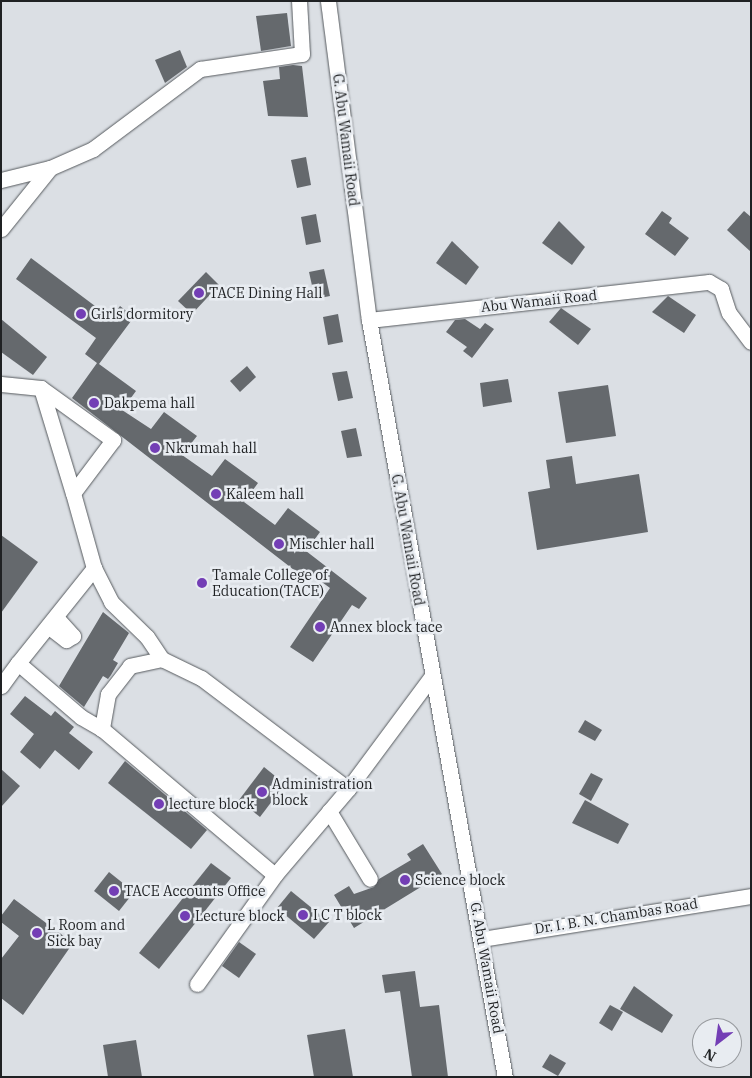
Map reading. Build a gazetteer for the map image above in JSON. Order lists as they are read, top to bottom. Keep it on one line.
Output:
{"streets":{"street":["G. Abu Wamaii Road","Abu Wamaii Road","Dr. I. B. N. Chambas Road"]},"crossings":[["G. Abu Wamaii Road","Abu Wamaii Road"],["G. Abu Wamaii Road","Dr. I. B. N. Chambas Road"]],"places":["TACE Dining Hall","Girls dormitory","Dakpema hall","Nkrumah hall","Kaleem hall","Mischler hall","Tamale College of Education(TACE)","Annex block tace","Administration block","lecture block","Science block","TACE Accounts Office","I C T block","Lecture block","L Room and Sick bay"],"north":"bottom left"}
